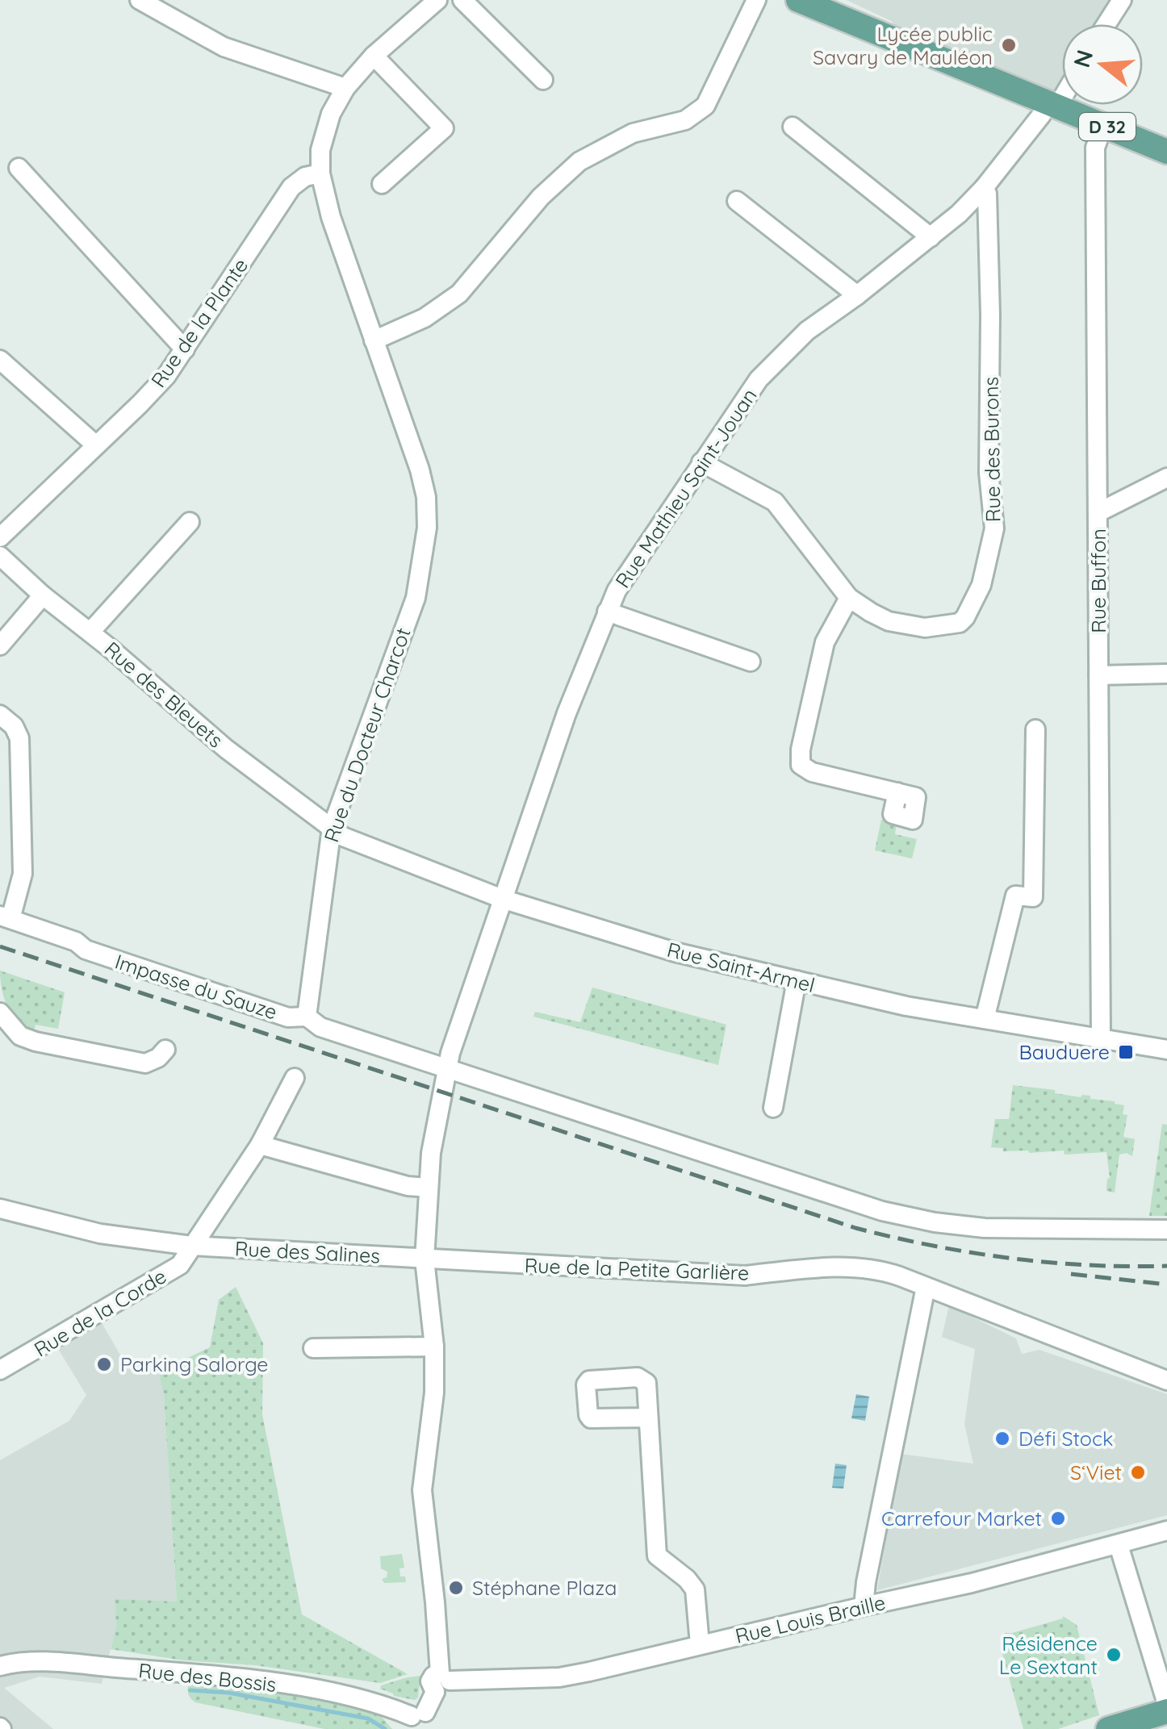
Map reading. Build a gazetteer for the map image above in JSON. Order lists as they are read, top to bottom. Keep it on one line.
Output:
{"streets":{"main road":["D 32"],"street":["Rue de la Plante","Rue des Burons","Rue Mathieu Saint-Jouan","Rue Buffon","Rue des Bleuets","Rue du Docteur Charcot","Rue Saint-Armel","Impasse du Sauze","Rue des Salines","Rue de la Petite Garlière","Rue de la Corde","Rue Louis Braille","Rue des Bossis"]},"crossings":[["D 32","Rue Mathieu Saint-Jouan"],["D 32","Rue Buffon"],["Rue de la Plante","Rue du Docteur Charcot"],["Rue des Burons","Rue Mathieu Saint-Jouan"],["Rue Mathieu Saint-Jouan","Rue Saint-Armel"],["Rue Buffon","Rue Saint-Armel"],["Rue des Bleuets","Rue du Docteur Charcot"],["Rue des Bleuets","Rue Saint-Armel"],["Rue du Docteur Charcot","Rue Saint-Armel"],["Rue du Docteur Charcot","Impasse du Sauze"],["Rue des Salines","Rue de la Petite Garlière"],["Rue des Salines","Rue de la Corde"]],"places":{"other":["Lycée public Savary de Mauléon","Parking Salorge","Défi Stock","S‘Viet","Carrefour Market","Stéphane Plaza","Résidence Le Sextant"],"transit":["Bauduere"]},"north":"left"}
